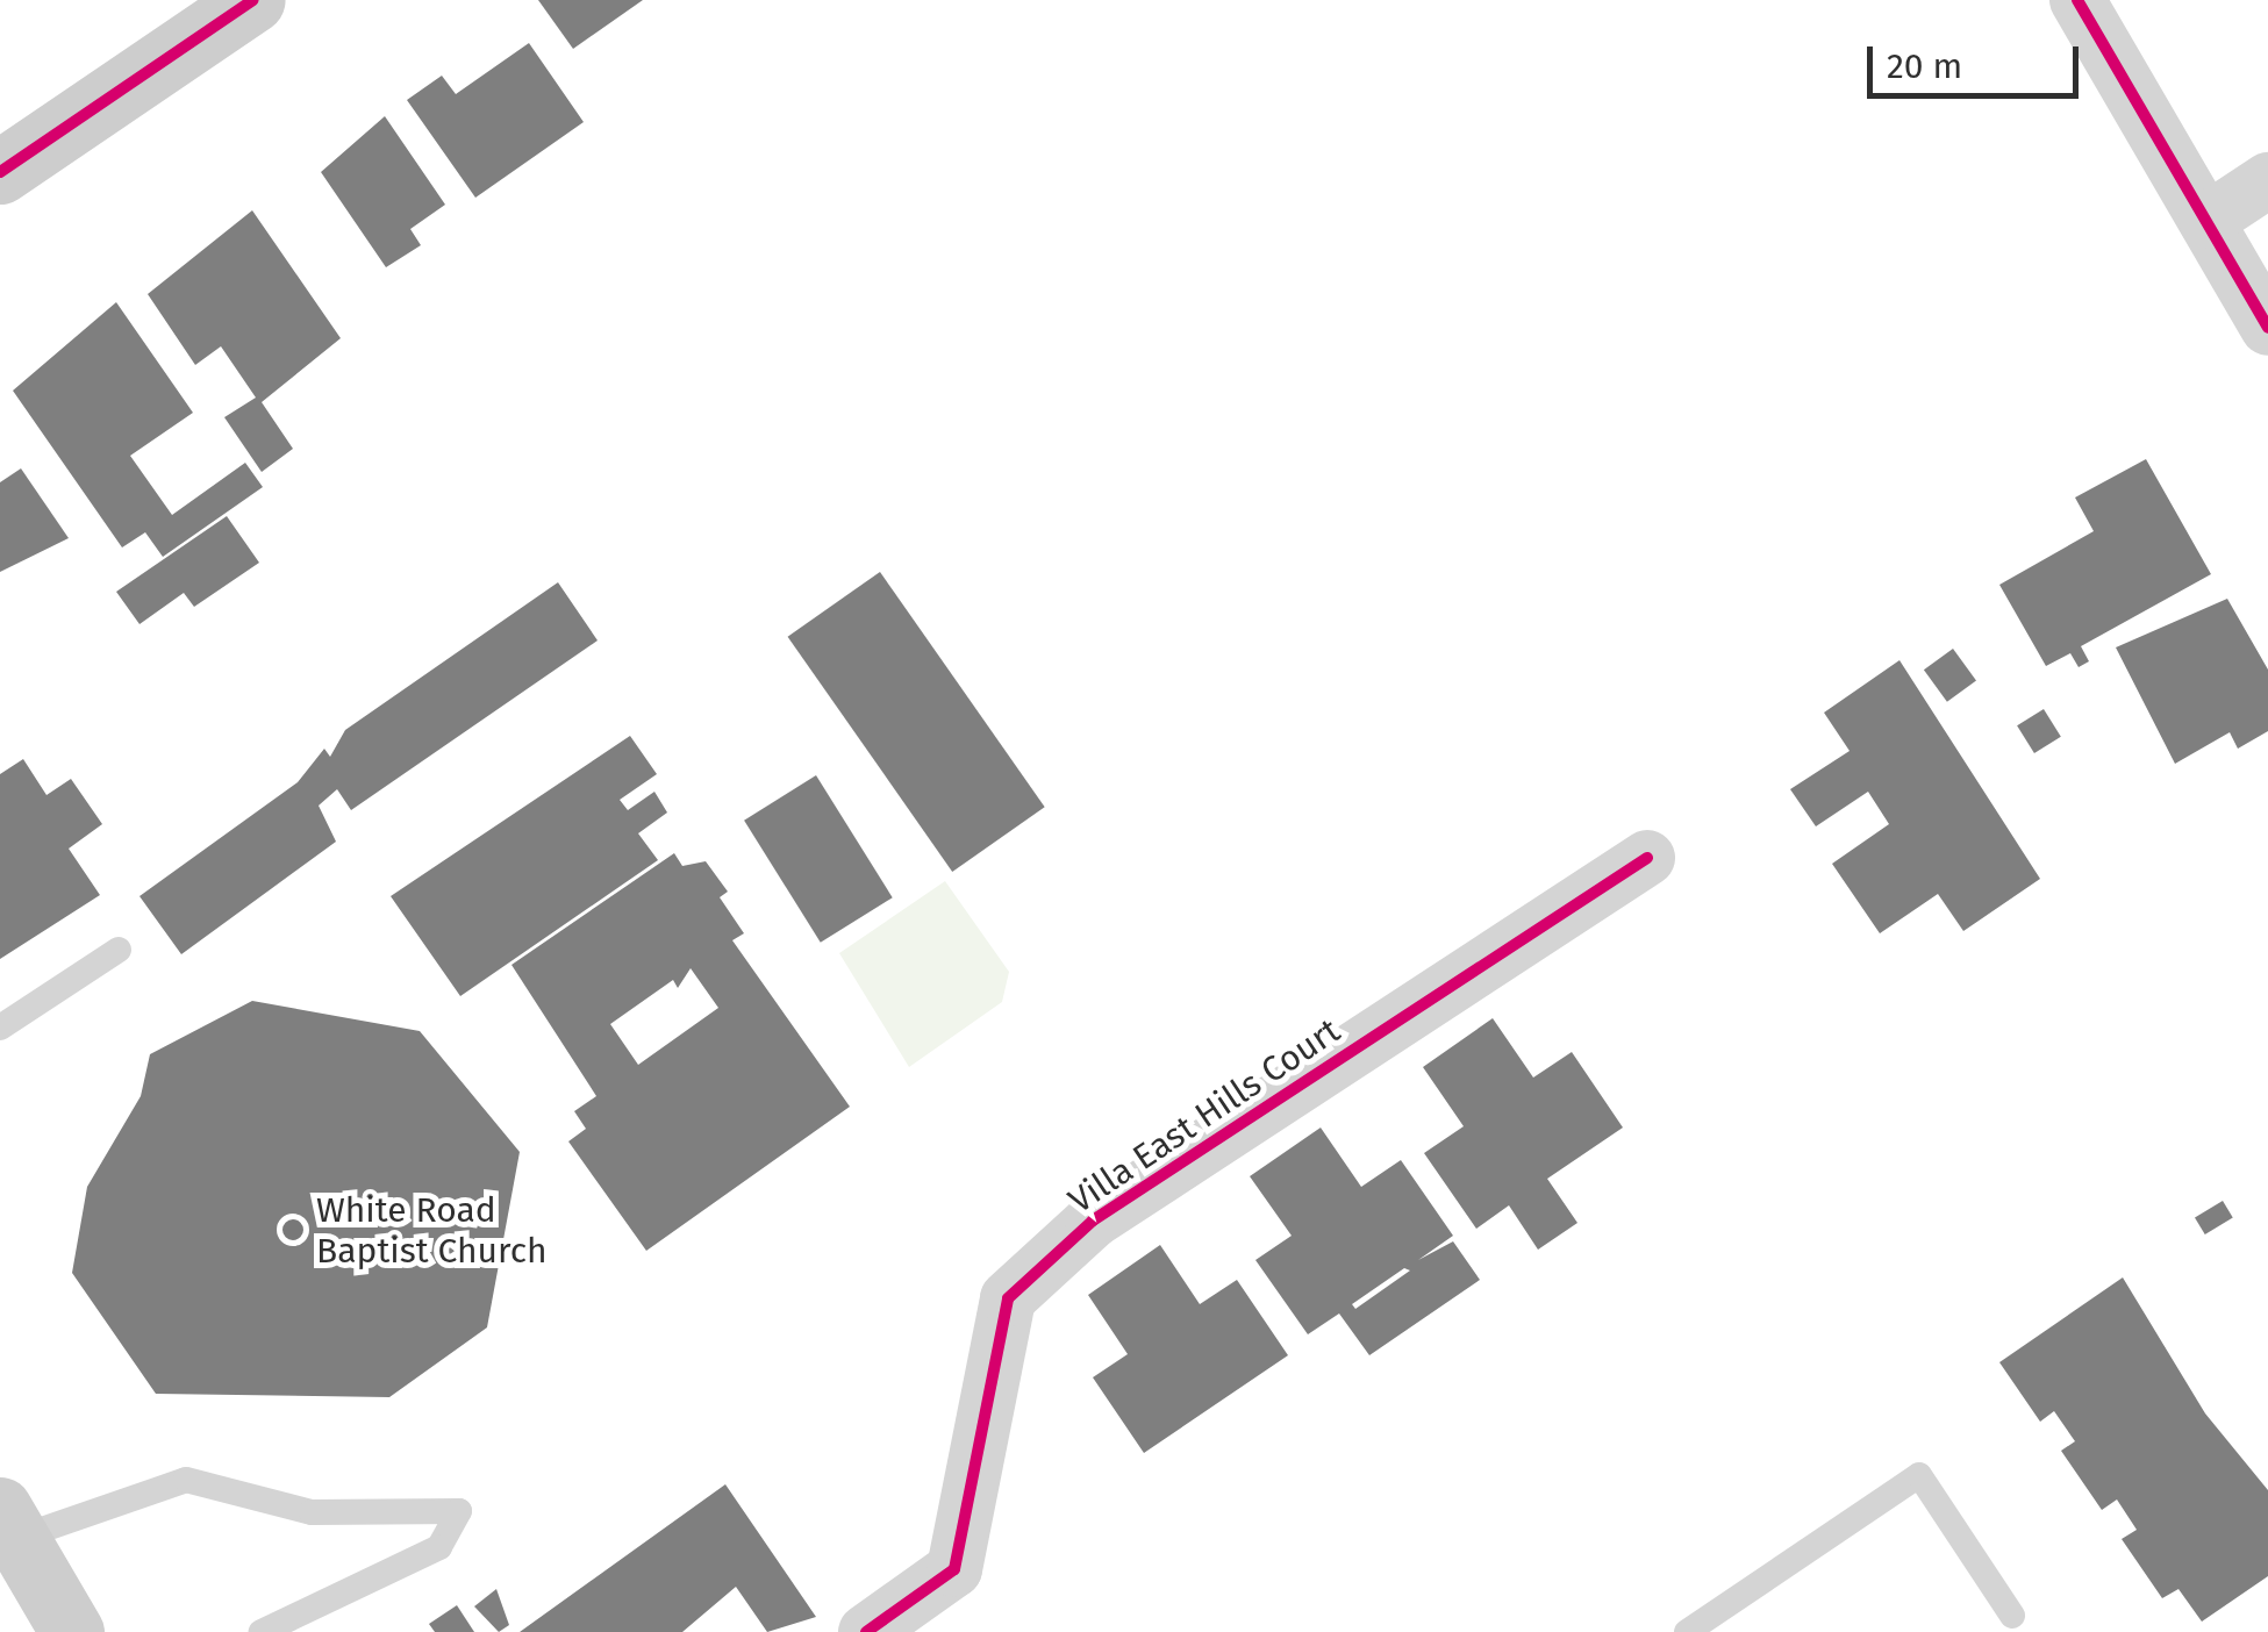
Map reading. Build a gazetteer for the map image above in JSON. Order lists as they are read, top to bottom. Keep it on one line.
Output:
{"streets":{"street":["Villa East Hills Court"]},"places":["White Road Baptist Church"],"scale_bar":"20 m"}
